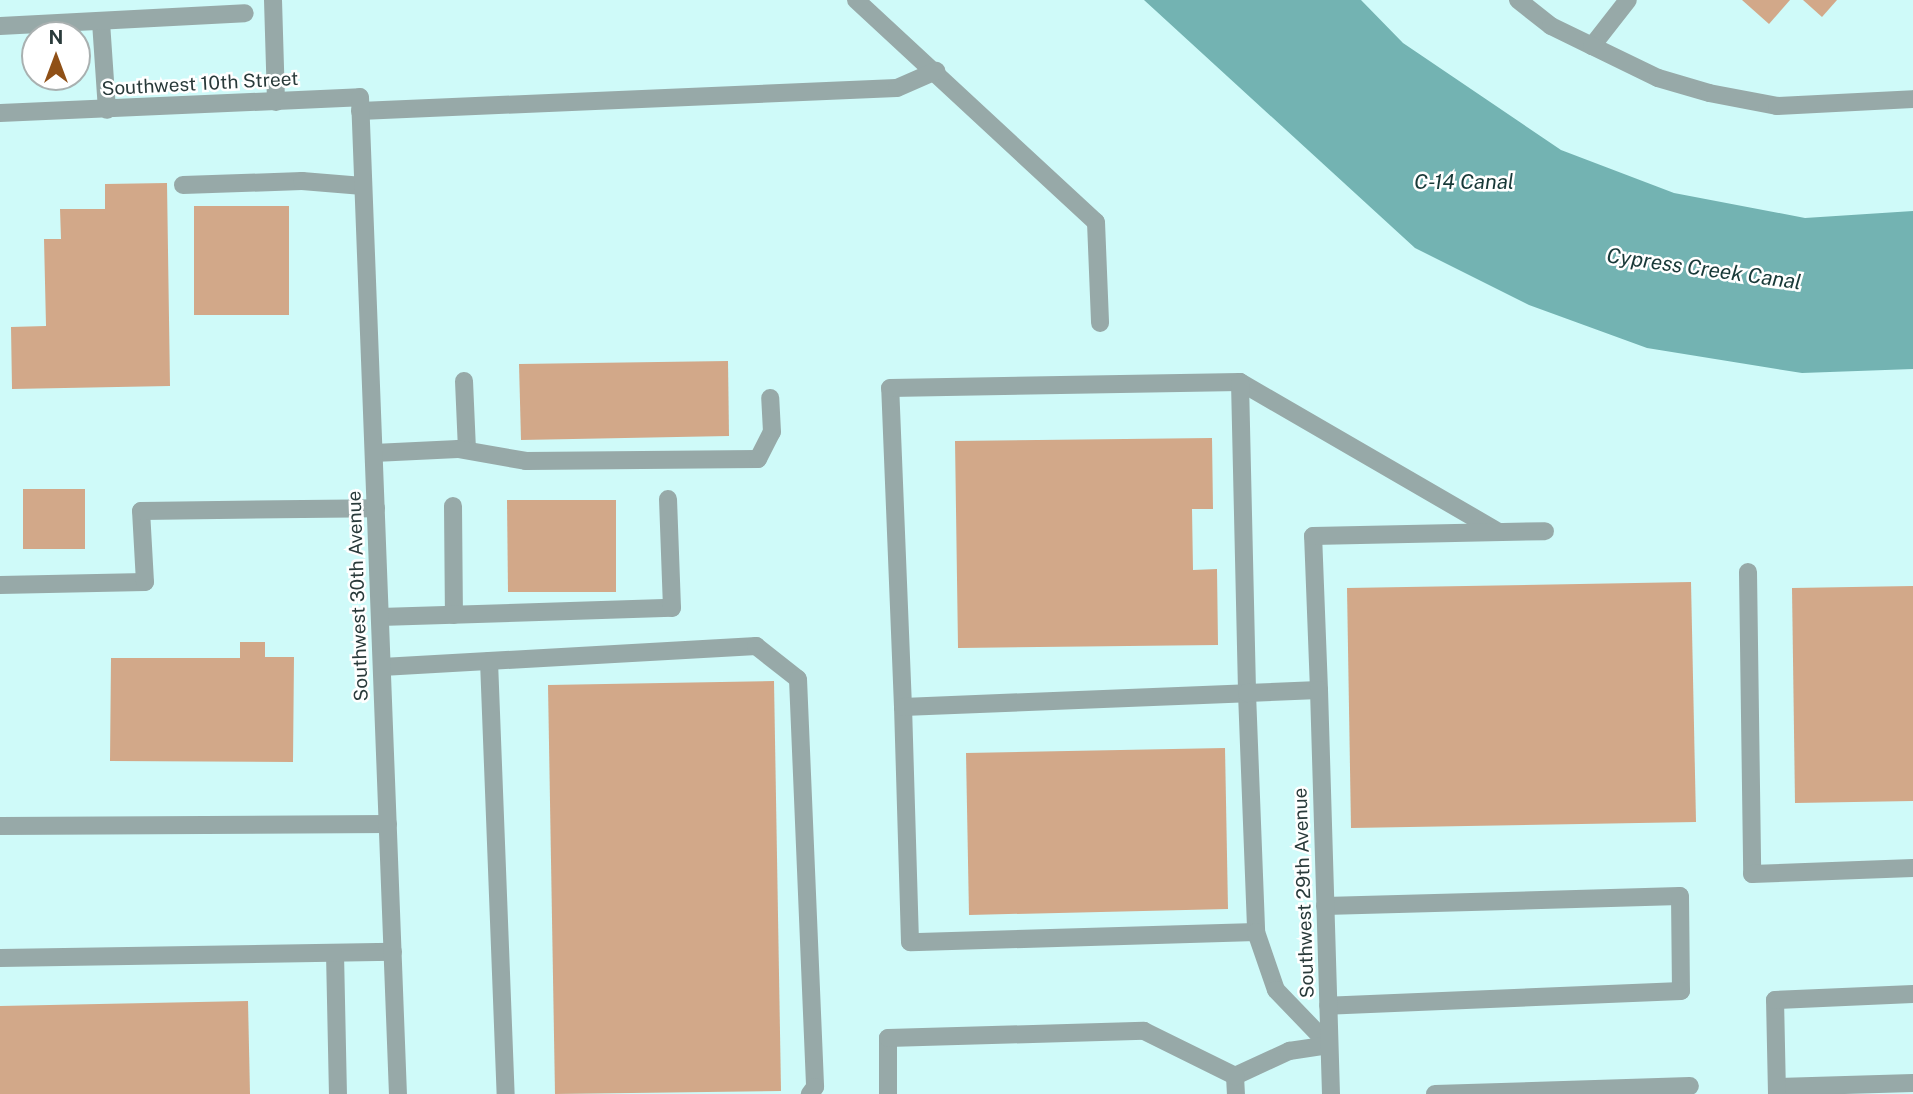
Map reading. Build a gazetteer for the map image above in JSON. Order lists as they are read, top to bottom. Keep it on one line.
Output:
{"streets":{"street":["Southwest 10th Street","Southwest 30th Avenue","Southwest 29th Avenue"]},"crossings":[["Southwest 10th Street","Southwest 30th Avenue"]],"water":["C-14 Canal","Cypress Creek Canal"],"north":"top"}
